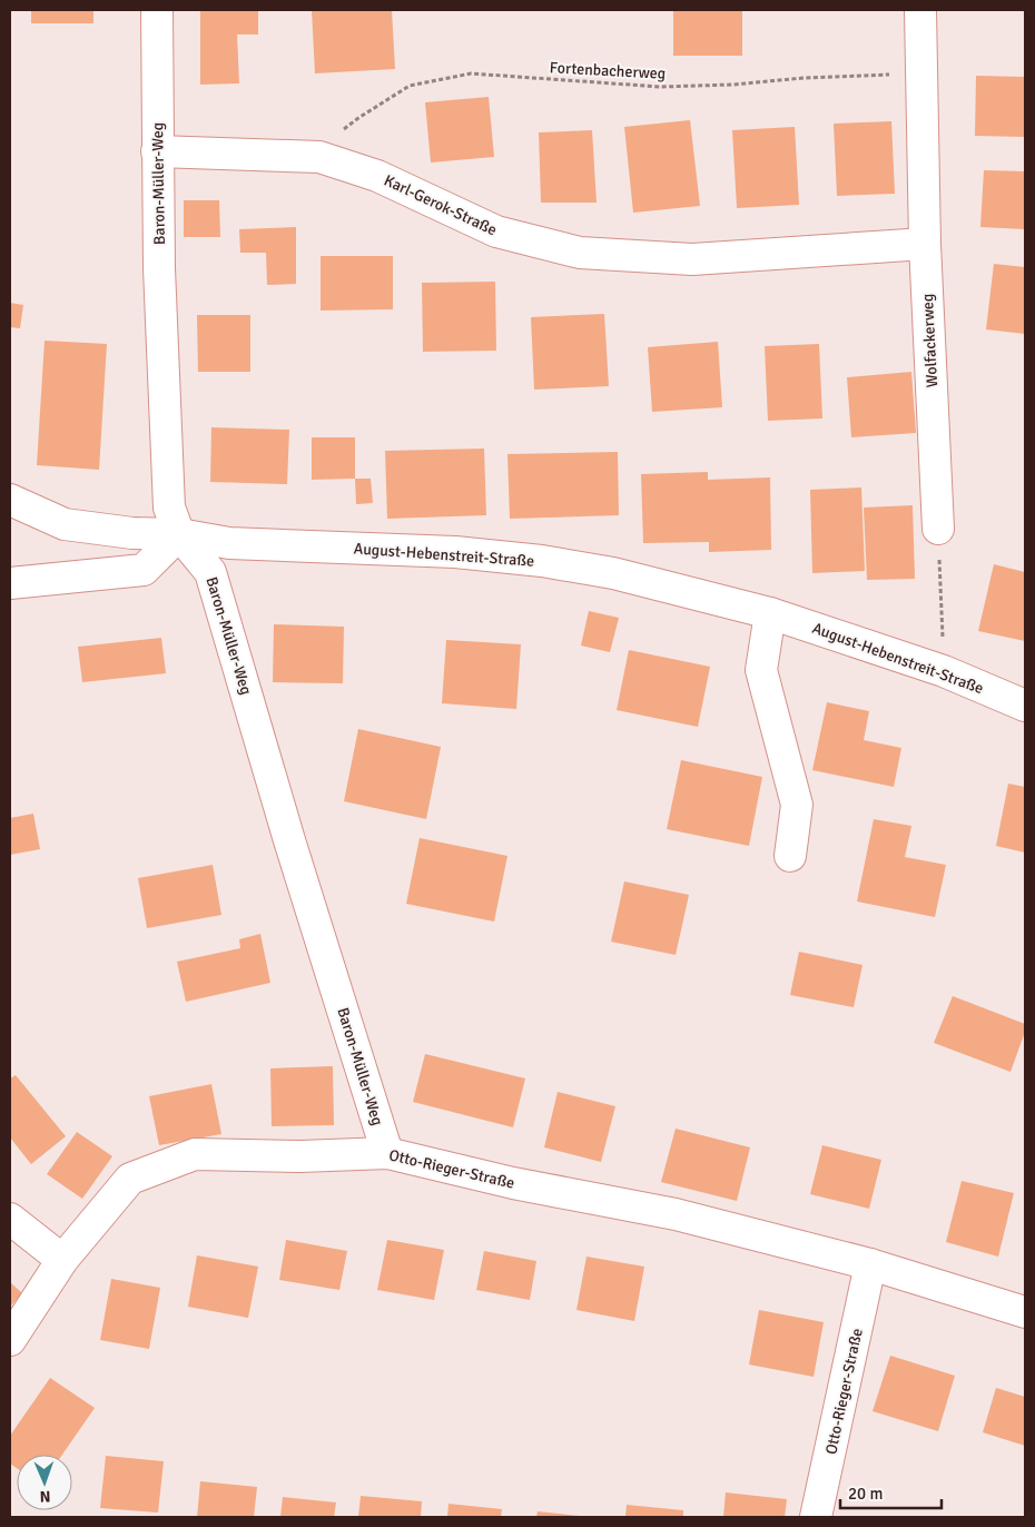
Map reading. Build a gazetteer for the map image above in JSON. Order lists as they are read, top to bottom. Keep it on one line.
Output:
{"streets":{"street":["Baron-Müller-Weg","Karl-Gerok-Straße","Wolfackerweg","August-Hebenstreit-Straße","Otto-Rieger-Straße"],"path":["Fortenbacherweg"]},"crossings":[["Fortenbacherweg","Karl-Gerok-Straße"],["Fortenbacherweg","Wolfackerweg"],["Baron-Müller-Weg","Karl-Gerok-Straße"],["Baron-Müller-Weg","August-Hebenstreit-Straße"],["Baron-Müller-Weg","Otto-Rieger-Straße"],["Karl-Gerok-Straße","Wolfackerweg"]],"scale_bar":"20 m","north":"bottom"}
